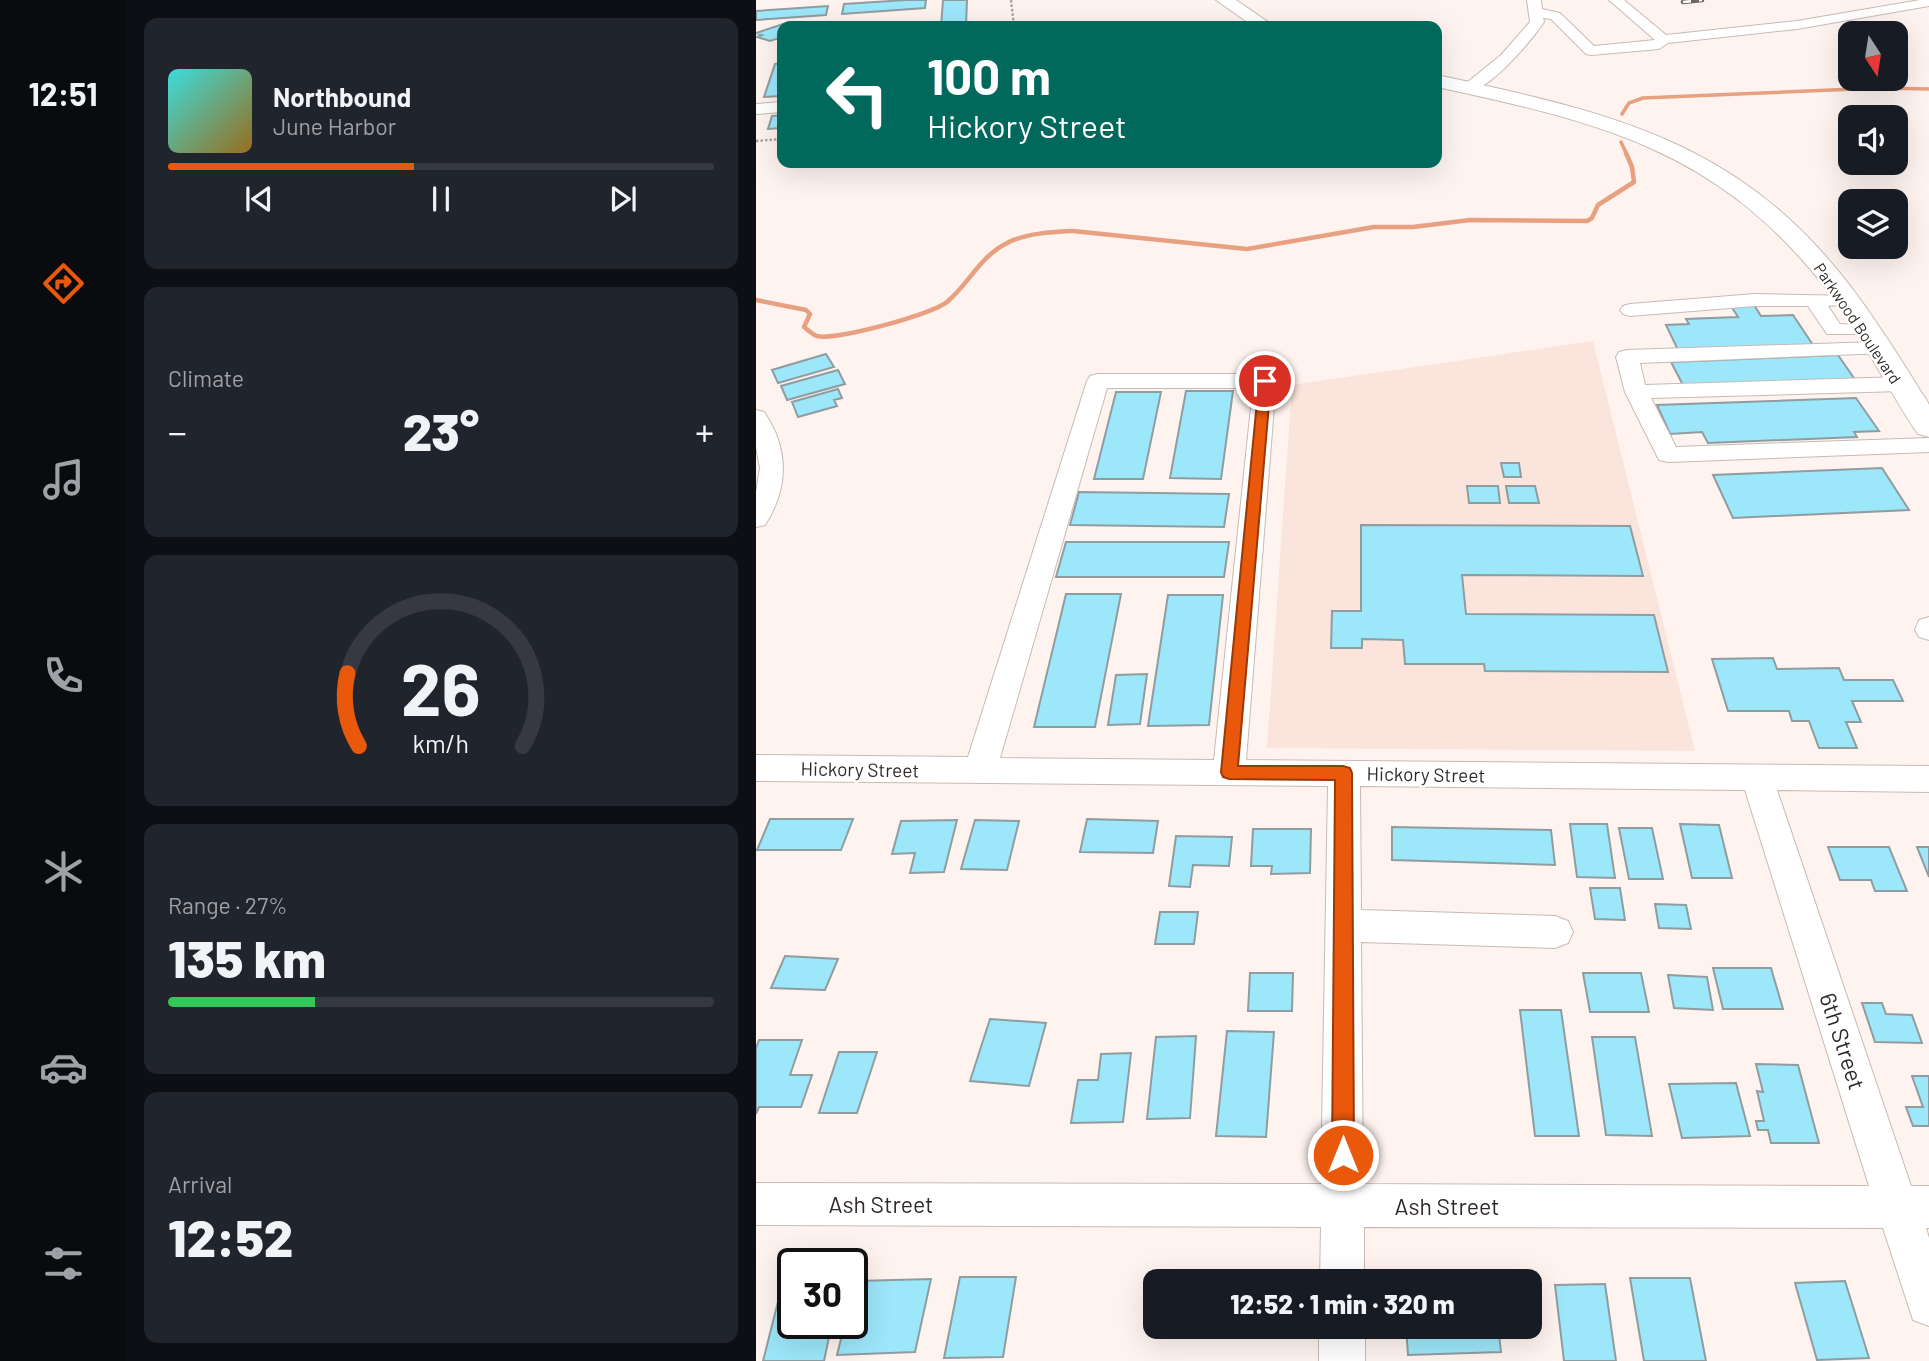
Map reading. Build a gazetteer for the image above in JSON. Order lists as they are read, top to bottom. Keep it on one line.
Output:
{"streets":{"main road":["Parkwood Boulevard"],"street":["Hickory Street","6th Street","Ash Street"]},"crossings":[["Hickory Street","6th Street"],["6th Street","Ash Street"]],"north":"bottom","page":{"tabs":"12:51","turn":["100 m","Hickory Street"],"song":["Northbound","June Harbor"],"tile":["Climate",["Range · 27%","135 km"],["Arrival","12:52"]],"heat":["−","23°","+"],"limit":"30","trip":"12:52 · 1 min · 320 m","gauge":["26","km/h"]}}
